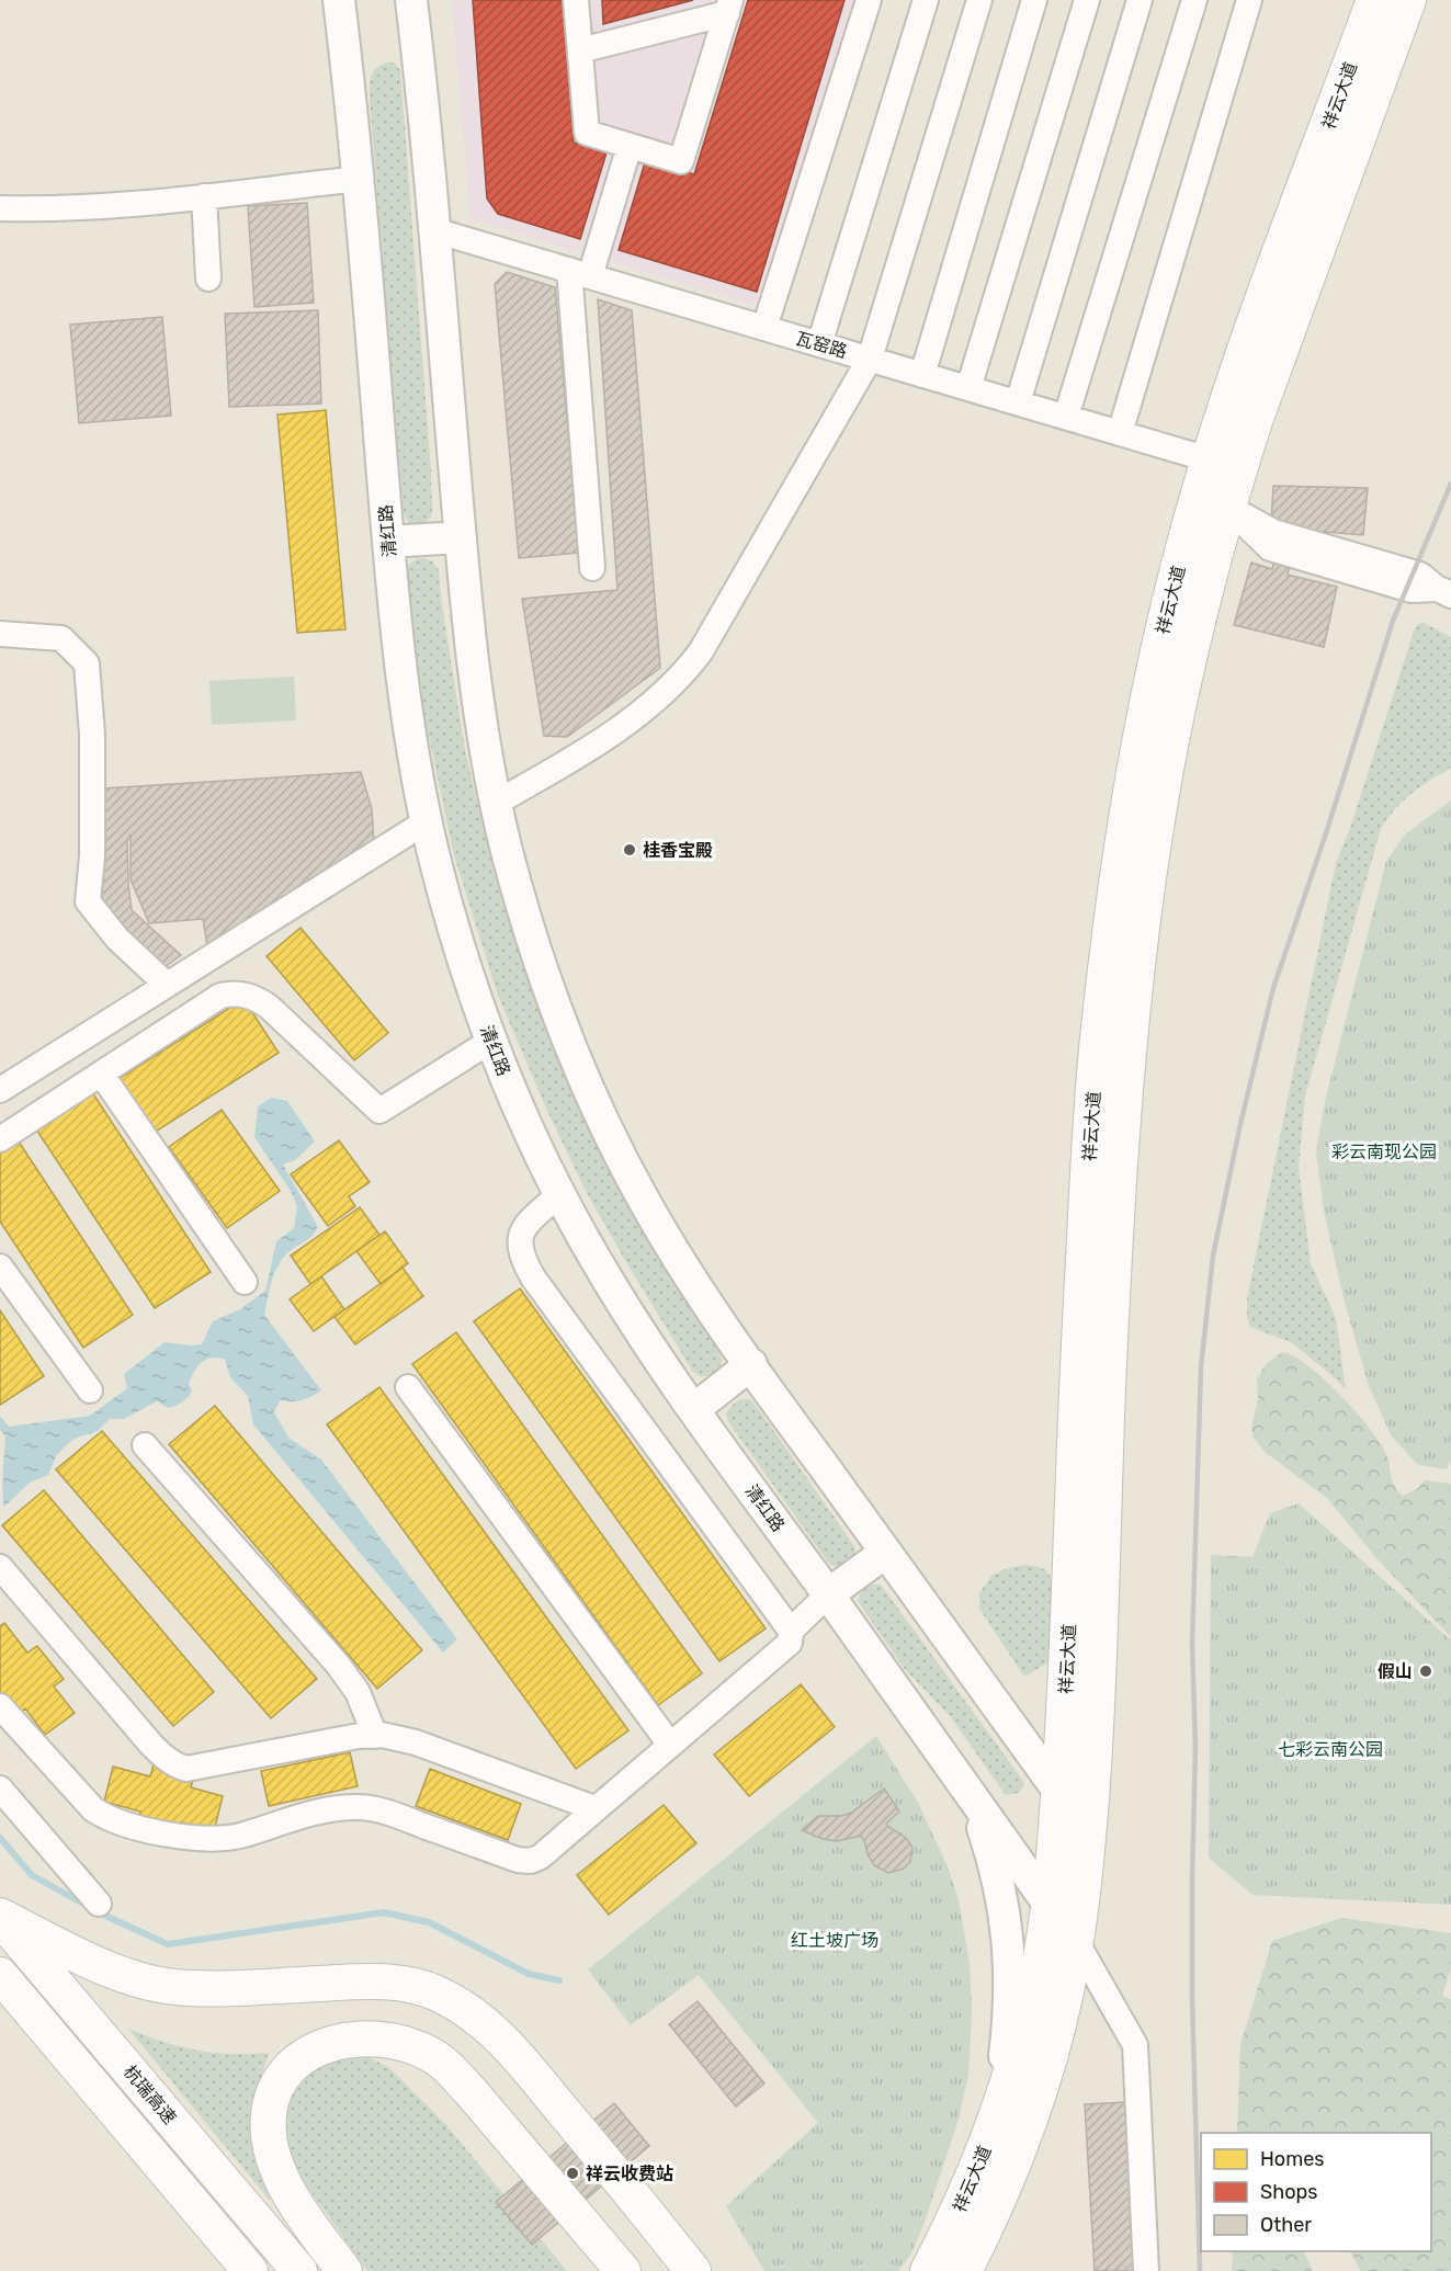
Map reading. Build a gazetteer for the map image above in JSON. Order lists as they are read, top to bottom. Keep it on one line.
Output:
{"streets":{"highway":["祥云大道","杭瑞高速"],"main road":["清红路"],"street":["瓦窑路"]},"crossings":[["祥云大道","瓦窑路"],["祥云大道","清红路"]],"parks":["彩云南现公园","七彩云南公园","红土坡广场"],"places":["桂香宝殿","假山","祥云收费站"],"legend":["Homes","Shops","Other"]}
